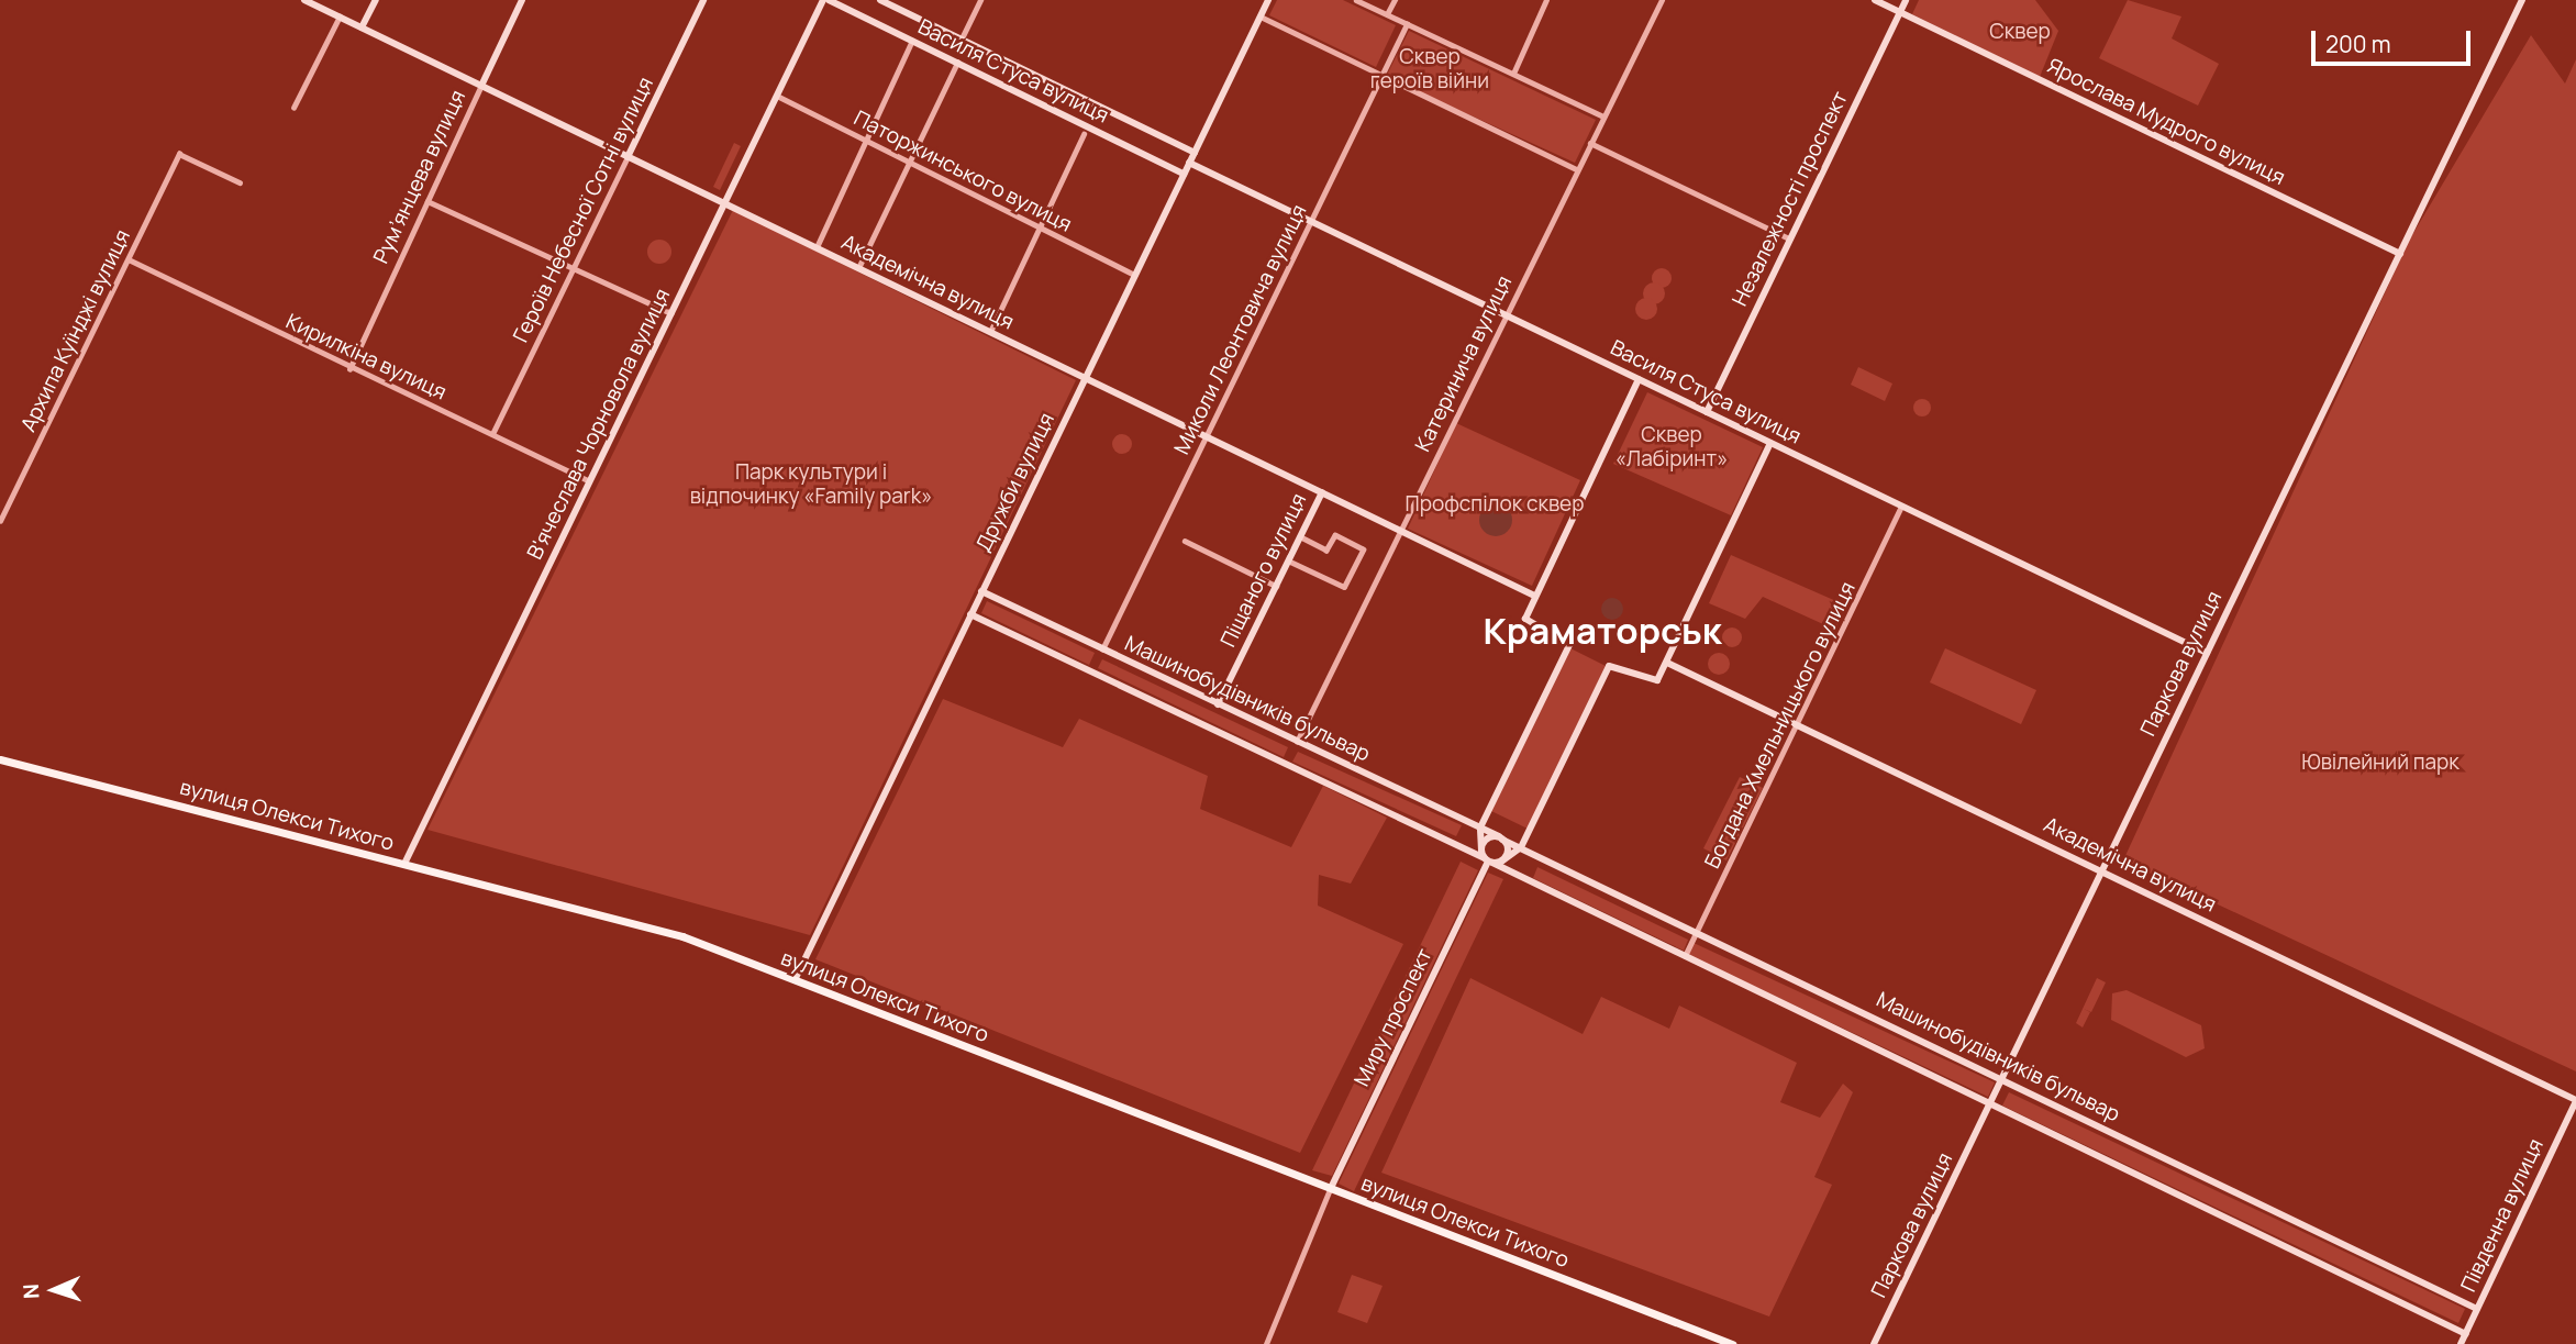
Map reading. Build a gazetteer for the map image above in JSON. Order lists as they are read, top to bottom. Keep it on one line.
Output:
{"streets":{"main road":["вулиця Олекси Тихого"],"street":["Василя Стуса вулиця","Ярослава Мудрого вулиця","Паторжинського вулиця","Рум’янцева вулиця","Незалежності проспект","Героїв Небесної Сотні вулиця","Академічна вулиця","Миколи Леонтовича вулиця","Архипа Куїнджі вулиця","Кирилкіна вулиця","Катеринича вулиця","В'ячеслава Чорновола вулиця","Дружби вулиця","Піщаного вулиця","Паркова вулиця","Машинобудівників бульвар","Богдана Хмельницького вулиця","Миру проспект","Південна вулиця"]},"crossings":[["Василя Стуса вулиця","Незалежності проспект"],["Василя Стуса вулиця","Миколи Леонтовича вулиця"],["Василя Стуса вулиця","Катеринича вулиця"],["Василя Стуса вулиця","В'ячеслава Чорновола вулиця"],["Василя Стуса вулиця","Дружби вулиця"],["Василя Стуса вулиця","Паркова вулиця"],["Василя Стуса вулиця","Богдана Хмельницького вулиця"],["Ярослава Мудрого вулиця","Незалежності проспект"],["Ярослава Мудрого вулиця","Паркова вулиця"],["Паторжинського вулиця","В'ячеслава Чорновола вулиця"],["Паторжинського вулиця","Дружби вулиця"],["Рум’янцева вулиця","Академічна вулиця"],["Рум’янцева вулиця","Кирилкіна вулиця"],["Героїв Небесної Сотні вулиця","Академічна вулиця"],["Героїв Небесної Сотні вулиця","Кирилкіна вулиця"],["Академічна вулиця","Миколи Леонтовича вулиця"],["Академічна вулиця","Катеринича вулиця"],["Академічна вулиця","В'ячеслава Чорновола вулиця"],["Академічна вулиця","Дружби вулиця"],["Академічна вулиця","Піщаного вулиця"],["Академічна вулиця","Паркова вулиця"],["Академічна вулиця","Богдана Хмельницького вулиця"],["Академічна вулиця","Миру проспект"],["Академічна вулиця","Південна вулиця"],["Миколи Леонтовича вулиця","Машинобудівників бульвар"],["Архипа Куїнджі вулиця","Кирилкіна вулиця"],["Кирилкіна вулиця","В'ячеслава Чорновола вулиця"],["Катеринича вулиця","Машинобудівників бульвар"],["В'ячеслава Чорновола вулиця","вулиця Олекси Тихого"],["Дружби вулиця","Машинобудівників бульвар"],["Дружби вулиця","вулиця Олекси Тихого"],["Піщаного вулиця","Машинобудівників бульвар"],["Паркова вулиця","Машинобудівників бульвар"],["Машинобудівників бульвар","Богдана Хмельницького вулиця"],["Машинобудівників бульвар","Миру проспект"],["Машинобудівників бульвар","Південна вулиця"],["вулиця Олекси Тихого","Миру проспект"]],"districts":["Краматорськ"],"parks":["Сквер","Сквер героїв війни","Сквер «Лабіринт»","Парк культури і відпочинку «Family park»","Профспілок сквер","Ювілейний парк"],"scale_bar":"200 m","north":"left"}
